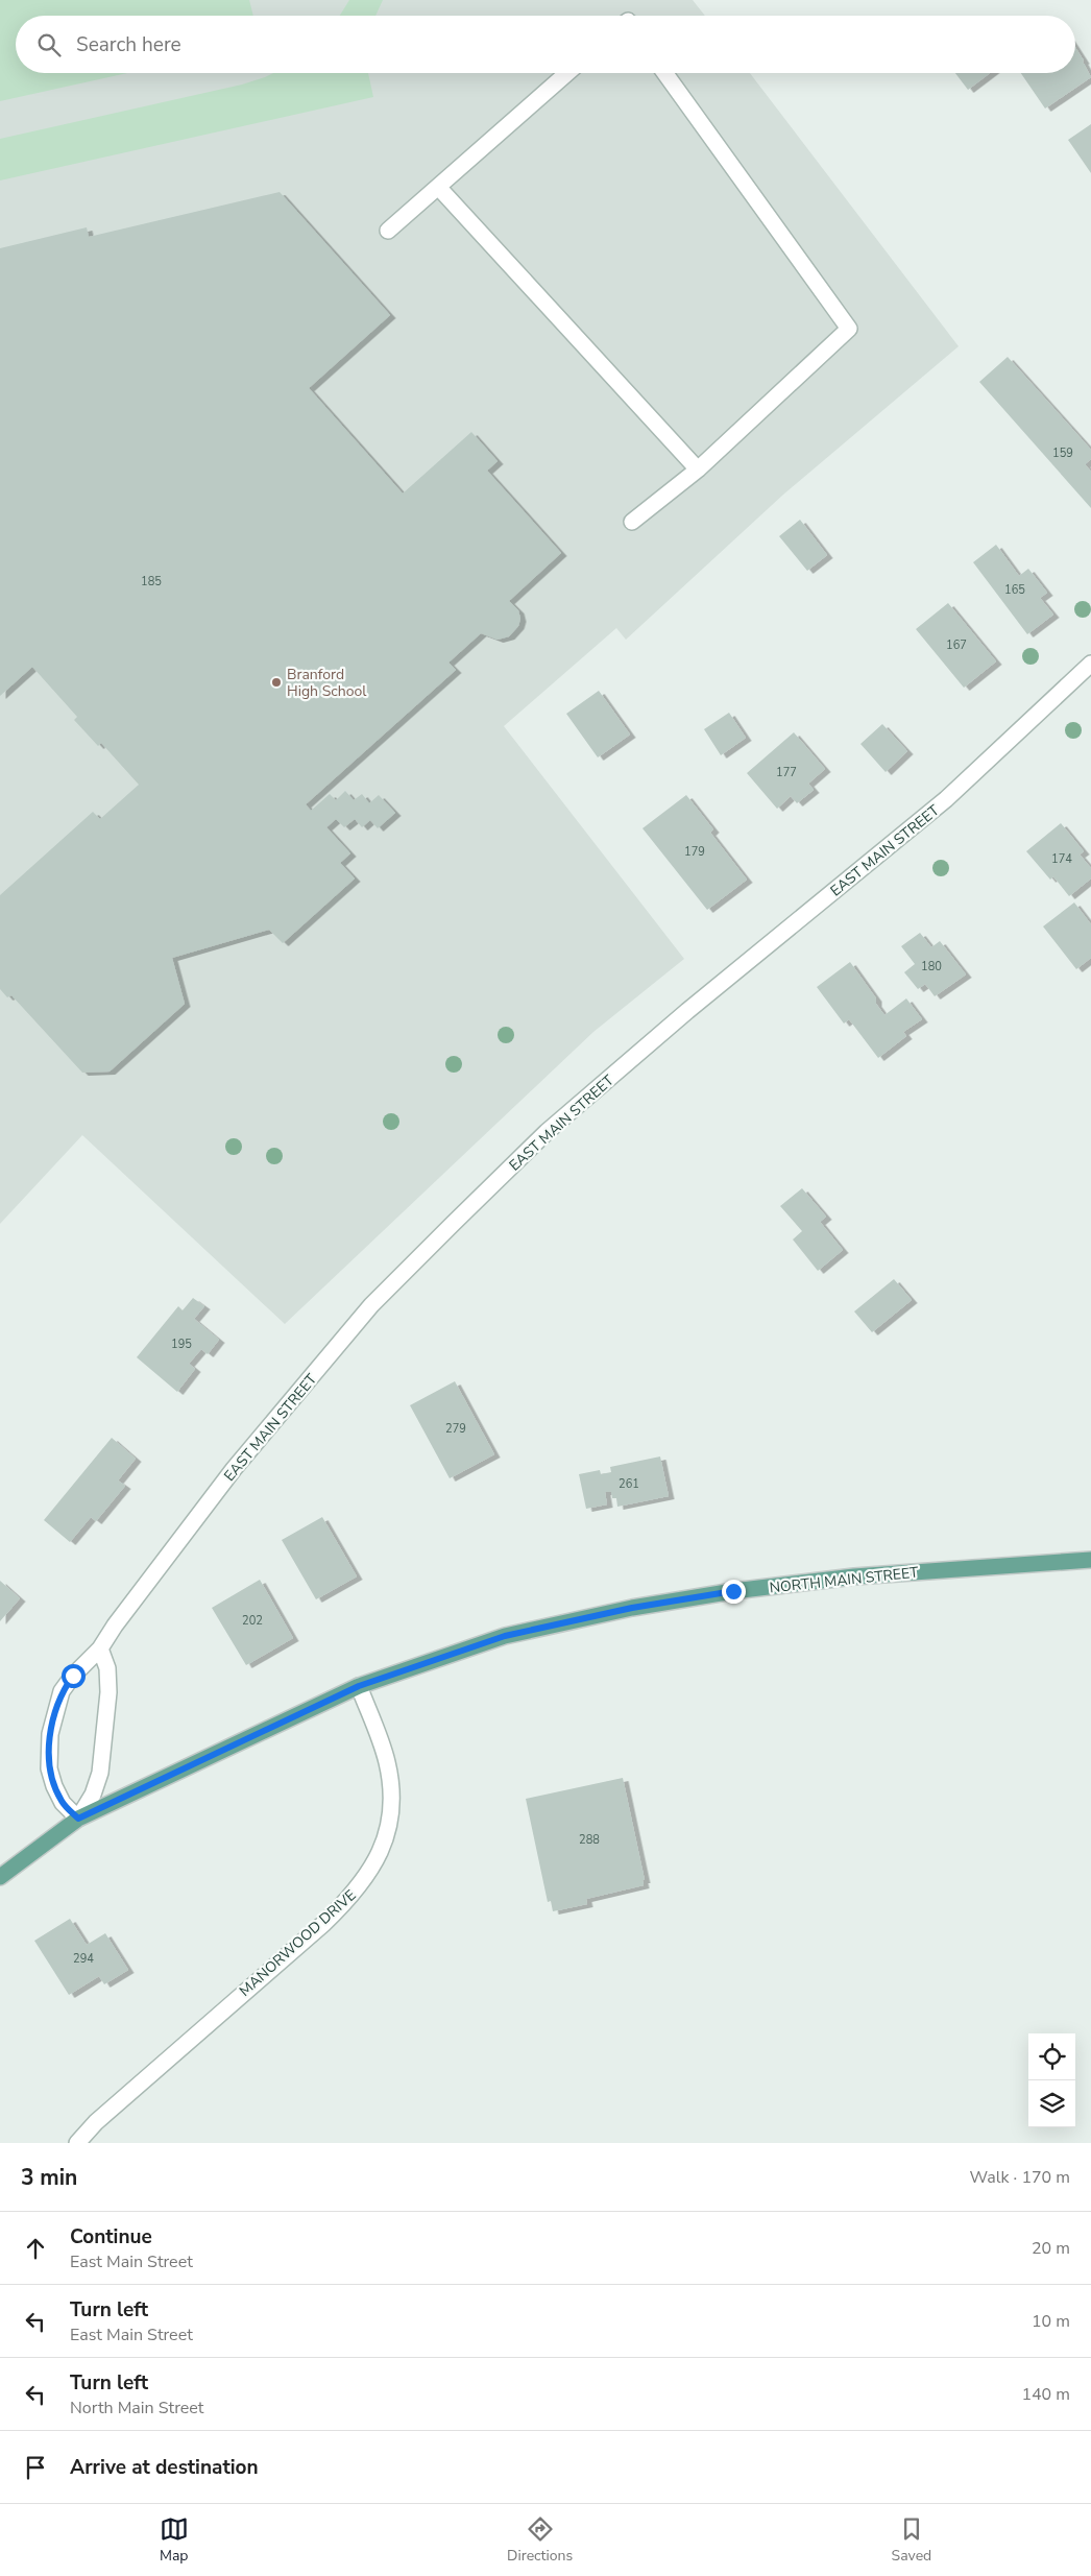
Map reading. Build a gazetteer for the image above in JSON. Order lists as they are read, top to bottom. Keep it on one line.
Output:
{"streets":{"main road":["NORTH MAIN STREET"],"street":["EAST MAIN STREET","MANORWOOD DRIVE"]},"crossings":[["EAST MAIN STREET","NORTH MAIN STREET"],["NORTH MAIN STREET","MANORWOOD DRIVE"]],"places":["Branford High School"],"house_numbers":["159","185","165","167","177","179","174","180","195","279","261","202","288","294"],"page":{"search":"Search here","heading":["3 min","Walk · 170 m"],"list":[["Continue","East Main Street","20 m"],["Turn left","East Main Street","10 m"],["Turn left","North Main Street","140 m"],"Arrive at destination"],"nav":["Map","Directions","Saved"]}}
